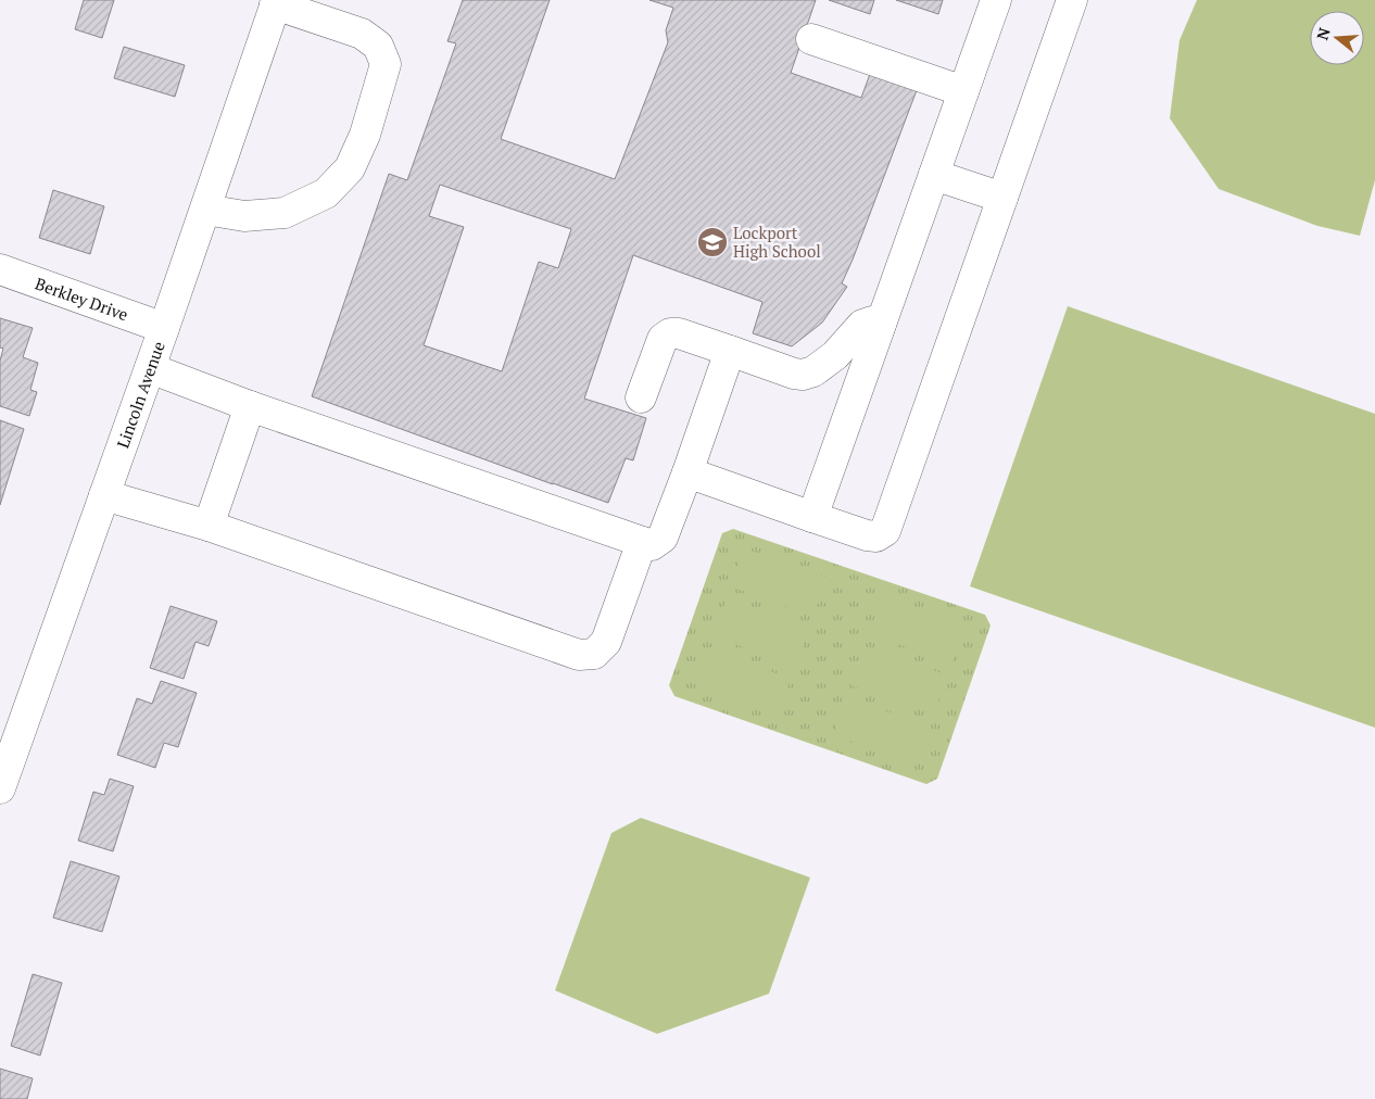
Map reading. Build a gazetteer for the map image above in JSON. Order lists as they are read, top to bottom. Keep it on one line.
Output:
{"streets":{"street":["Berkley Drive","Lincoln Avenue"]},"crossings":[["Berkley Drive","Lincoln Avenue"]],"places":{"school or university":["Lockport High School"]},"north":"left"}
